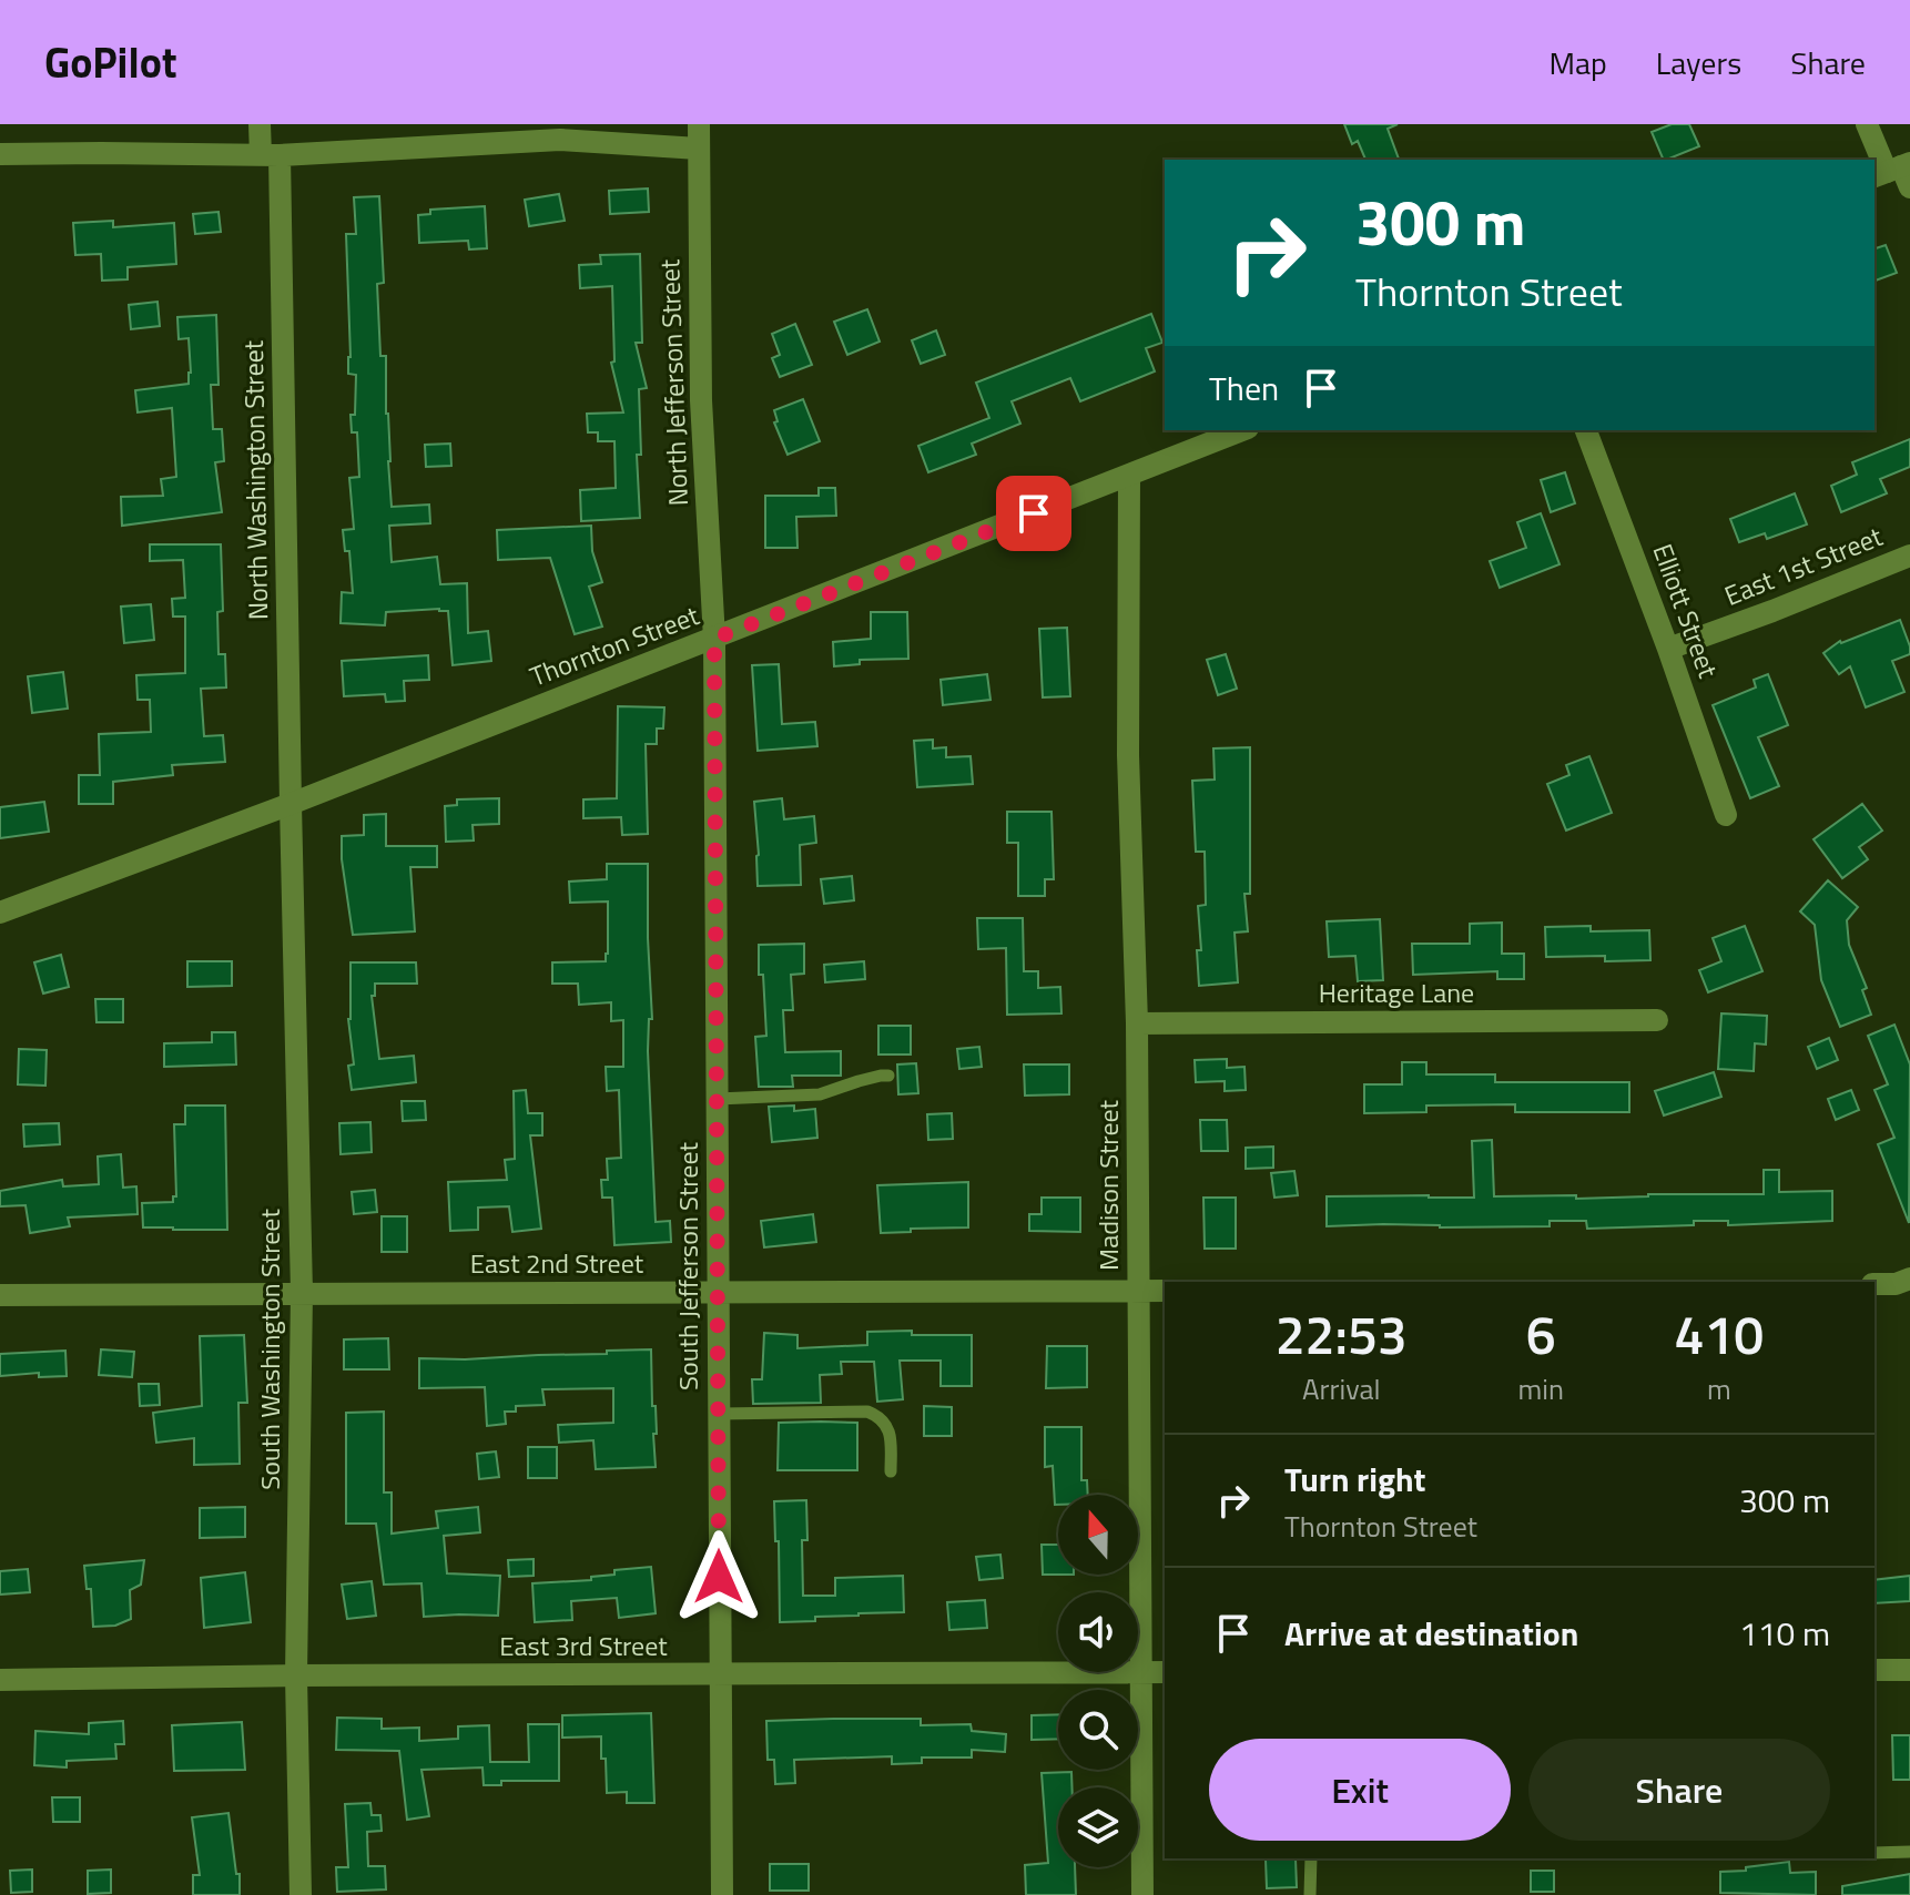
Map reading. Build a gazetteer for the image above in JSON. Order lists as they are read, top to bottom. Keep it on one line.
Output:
{"streets":{"street":["North Jefferson Street","North Washington Street","East 1st Street","Elliott Street","Thornton Street","Heritage Lane","Madison Street","East 2nd Street","South Jefferson Street","South Washington Street","East 3rd Street"]},"crossings":[["North Jefferson Street","Thornton Street"],["North Jefferson Street","South Jefferson Street"],["North Washington Street","Thornton Street"],["North Washington Street","South Washington Street"],["East 1st Street","Elliott Street"],["Thornton Street","Madison Street"],["Thornton Street","South Jefferson Street"],["Thornton Street","South Washington Street"],["Heritage Lane","Madison Street"],["Madison Street","East 2nd Street"],["Madison Street","East 3rd Street"],["East 2nd Street","South Jefferson Street"],["East 2nd Street","South Washington Street"],["South Jefferson Street","East 3rd Street"],["South Washington Street","East 3rd Street"]],"north":"top","page":{"header":"GoPilot","nav":["Map","Layers","Share"],"turn":["300 m","Thornton Street"],"then":"Then","eta":["22:53","Arrival","6","min","410","m"],"list":[{"name":"Turn right","note":"Thornton Street","value":"300 m"},{"name":"Arrive at destination","value":"110 m"}],"buttons":["Exit","Share"]}}
